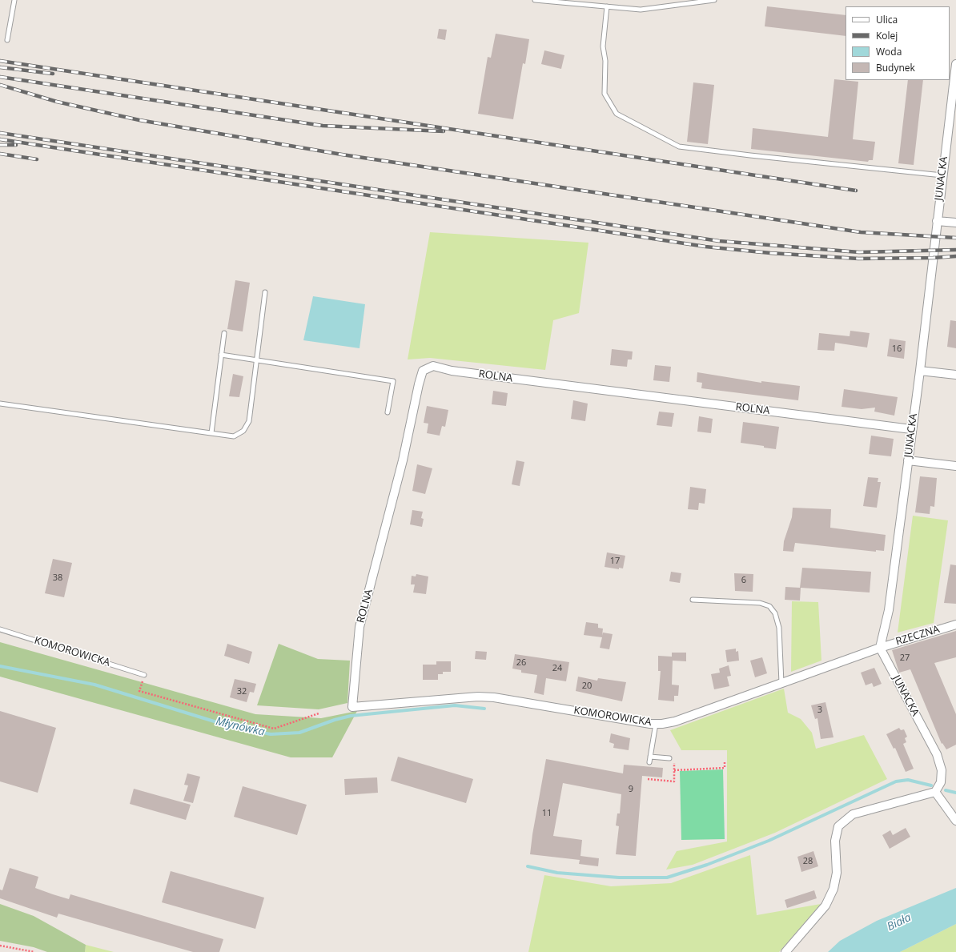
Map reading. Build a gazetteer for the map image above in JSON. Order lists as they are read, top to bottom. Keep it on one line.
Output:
{"streets":{"street":["JUNACKA","ROLNA","RZECZNA","KOMOROWICKA"]},"crossings":[["JUNACKA","ROLNA"],["JUNACKA","RZECZNA"],["JUNACKA","KOMOROWICKA"],["ROLNA","KOMOROWICKA"],["RZECZNA","KOMOROWICKA"]],"water":["Młynówka","Biała"],"house_numbers":["16","17","38","6","27","26","24","20","32","3","9","11","28"],"legend":["Ulica","Kolej","Woda","Budynek"]}
